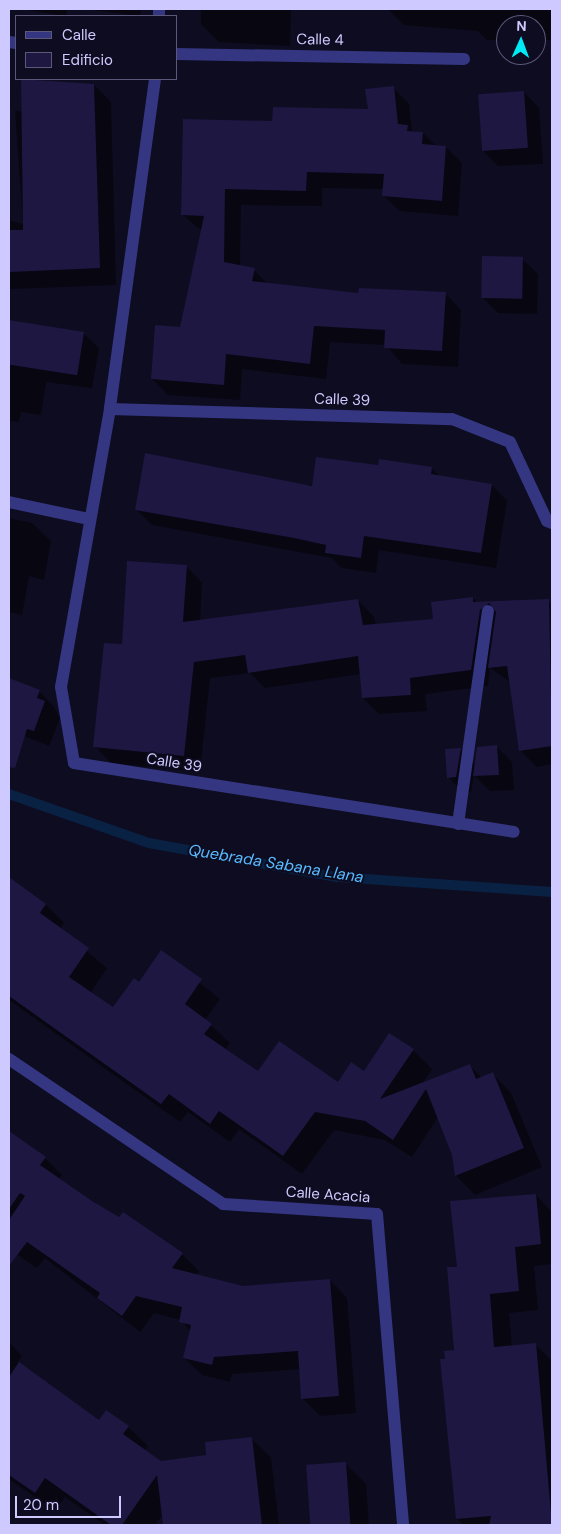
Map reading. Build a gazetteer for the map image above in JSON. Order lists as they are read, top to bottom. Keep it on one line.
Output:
{"streets":{"street":["Calle 4","Calle 39","Calle Acacia"]},"water":["Quebrada Sabana Llana"],"legend":["Calle","Edificio"],"scale_bar":"20 m","north":"top"}
